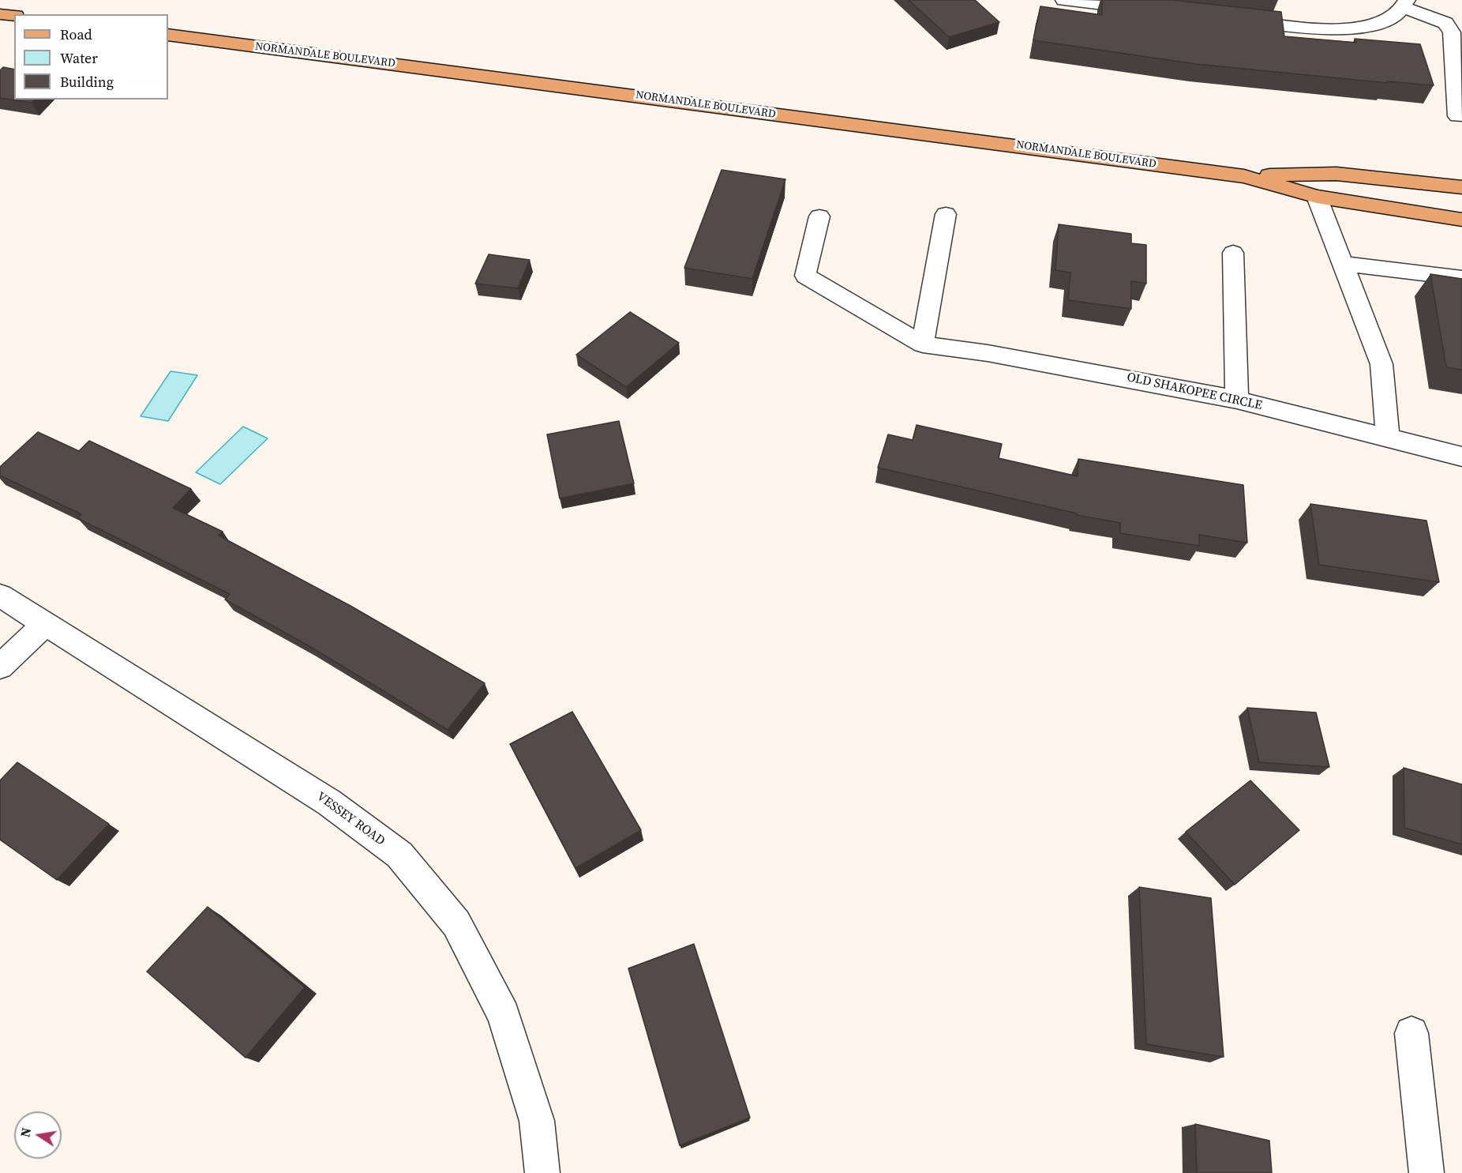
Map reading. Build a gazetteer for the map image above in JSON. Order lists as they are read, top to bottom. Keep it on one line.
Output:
{"streets":{"main road":["NORMANDALE BOULEVARD"],"street":["OLD SHAKOPEE CIRCLE","VESSEY ROAD"]},"legend":["Road","Water","Building"],"north":"left"}
